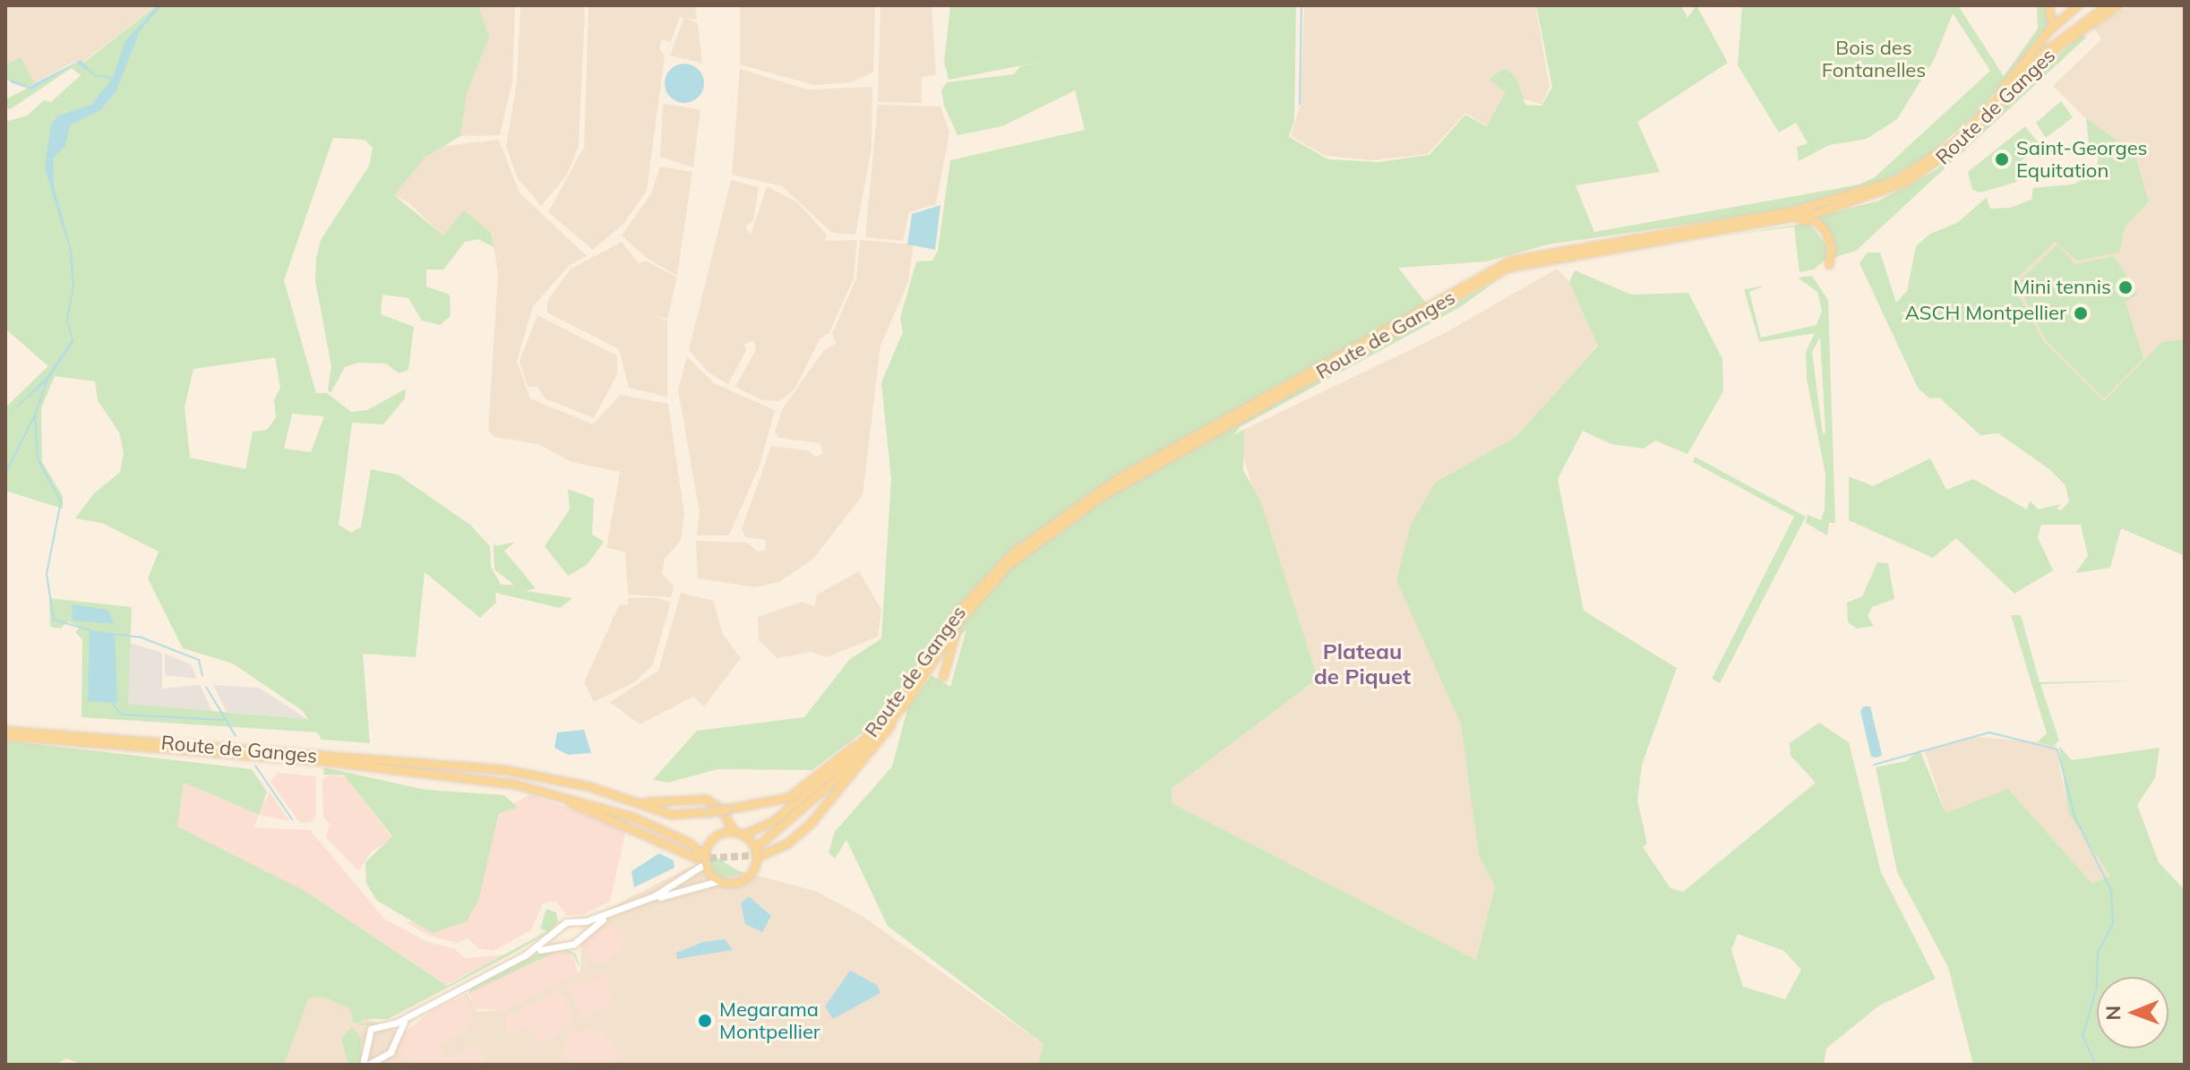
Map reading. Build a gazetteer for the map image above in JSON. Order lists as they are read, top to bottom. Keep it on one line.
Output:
{"streets":{"main road":["Route de Ganges"]},"districts":["Plateau de Piquet"],"parks":["Bois des Fontanelles"],"places":["Saint-Georges Equitation","Mini tennis","ASCH Montpellier","Megarama Montpellier"],"north":"left"}
